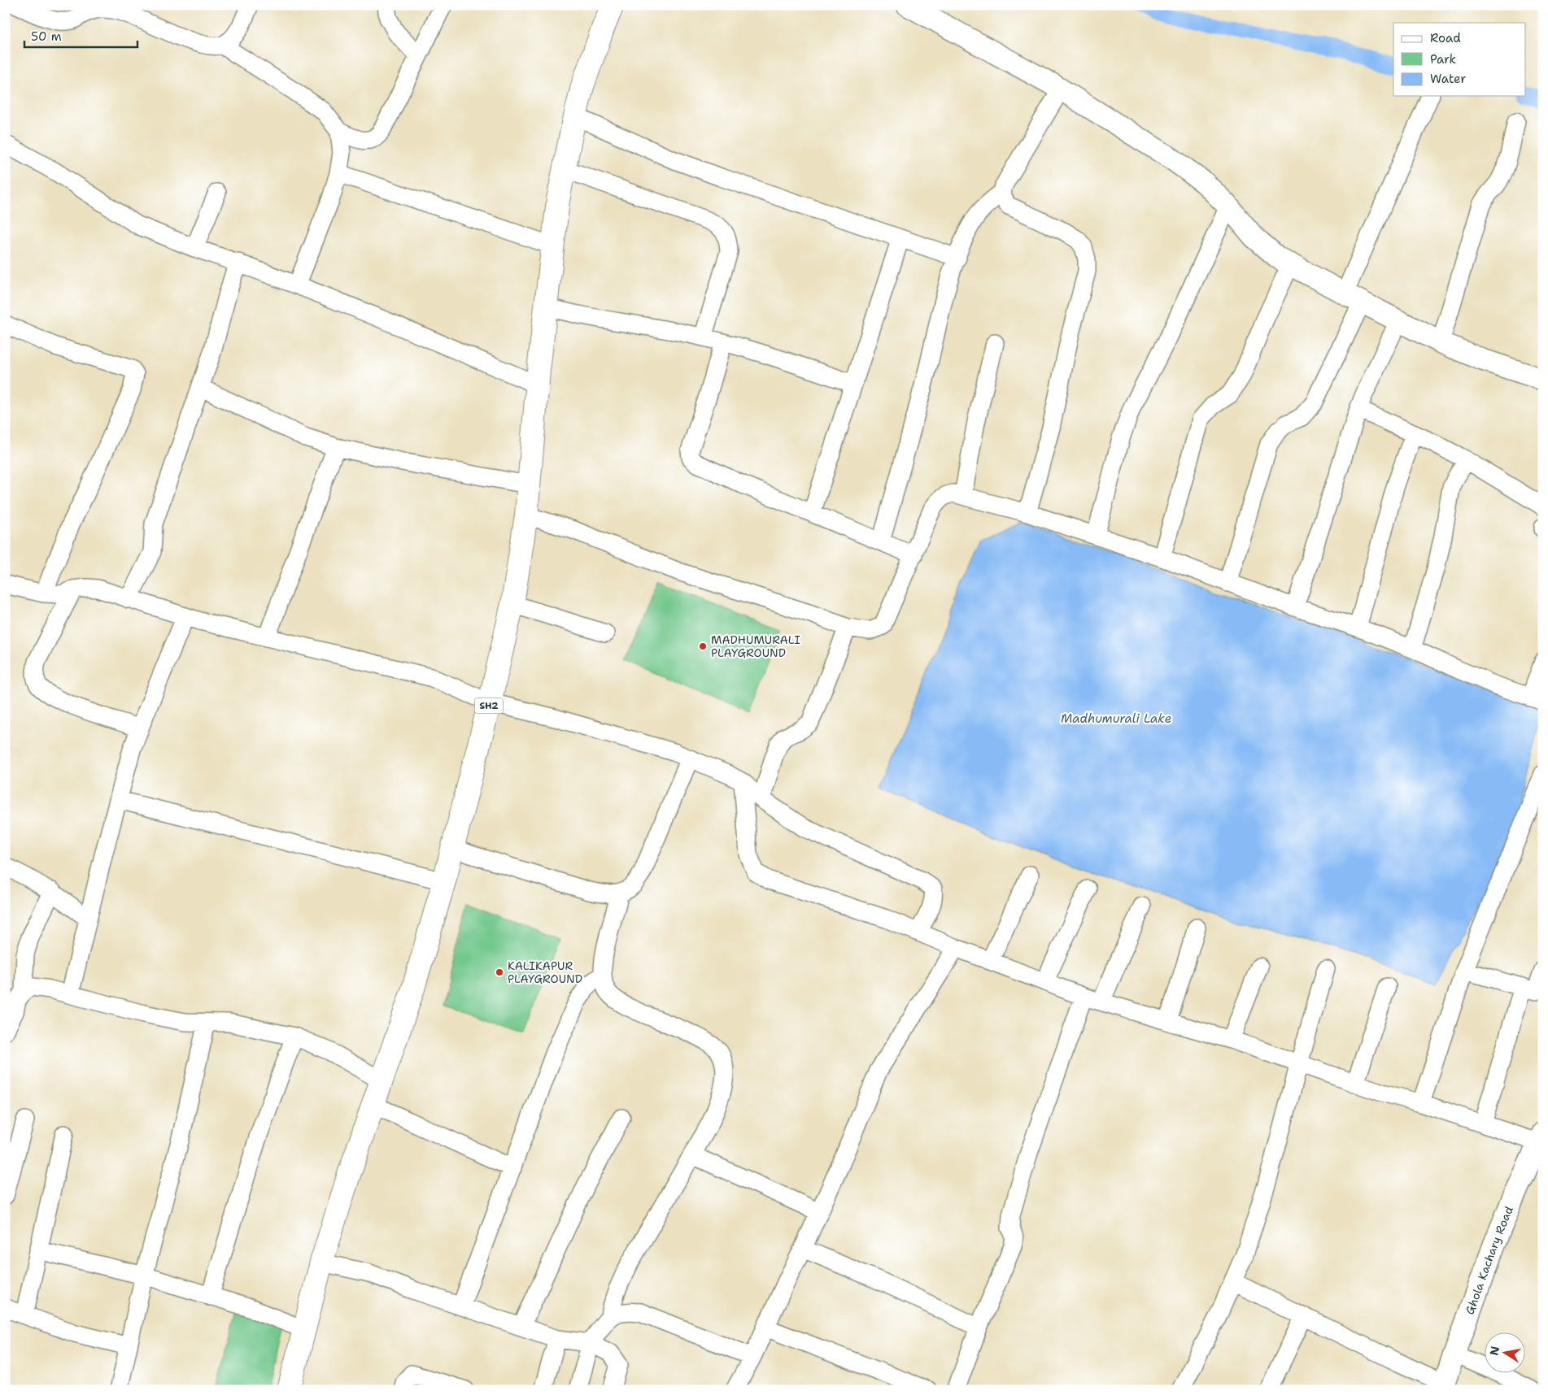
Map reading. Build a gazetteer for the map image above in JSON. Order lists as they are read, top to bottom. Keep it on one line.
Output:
{"streets":{"main road":["SH2"],"street":["Ghola Kachary Road"]},"water":["Madhumurali Lake"],"places":["MADHUMURALI PLAYGROUND","KALIKAPUR PLAYGROUND"],"legend":["Road","Park","Water"],"scale_bar":"50 m","north":"left"}
